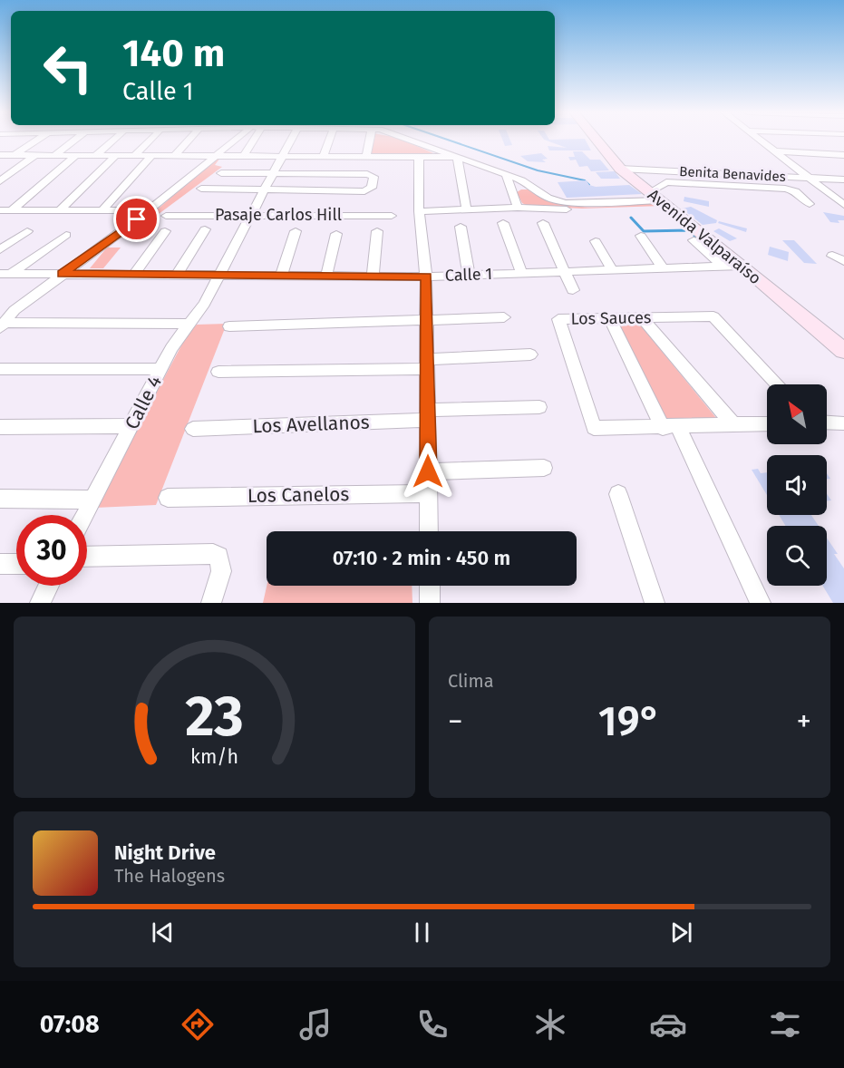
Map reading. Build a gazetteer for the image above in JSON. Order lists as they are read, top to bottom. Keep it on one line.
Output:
{"streets":{"main road":["Avenida Valparaíso"],"street":["Benita Benavides","Pasaje Carlos Hill","Calle 1","Los Sauces","Calle 4","Los Avellanos","Los Canelos"]},"crossings":[["Benita Benavides","Avenida Valparaíso"],["Pasaje Carlos Hill","Calle 4"],["Avenida Valparaíso","Calle 1"],["Calle 1","Calle 4"]],"north":"top left","page":{"turn":["140 m","Calle 1"],"limit":"30","trip":"07:10 · 2 min · 450 m","tile":"Clima","heat":["−","19°","+"],"song":["Night Drive","The Halogens"],"tabs":"07:08","gauge":["23","km/h"]}}
